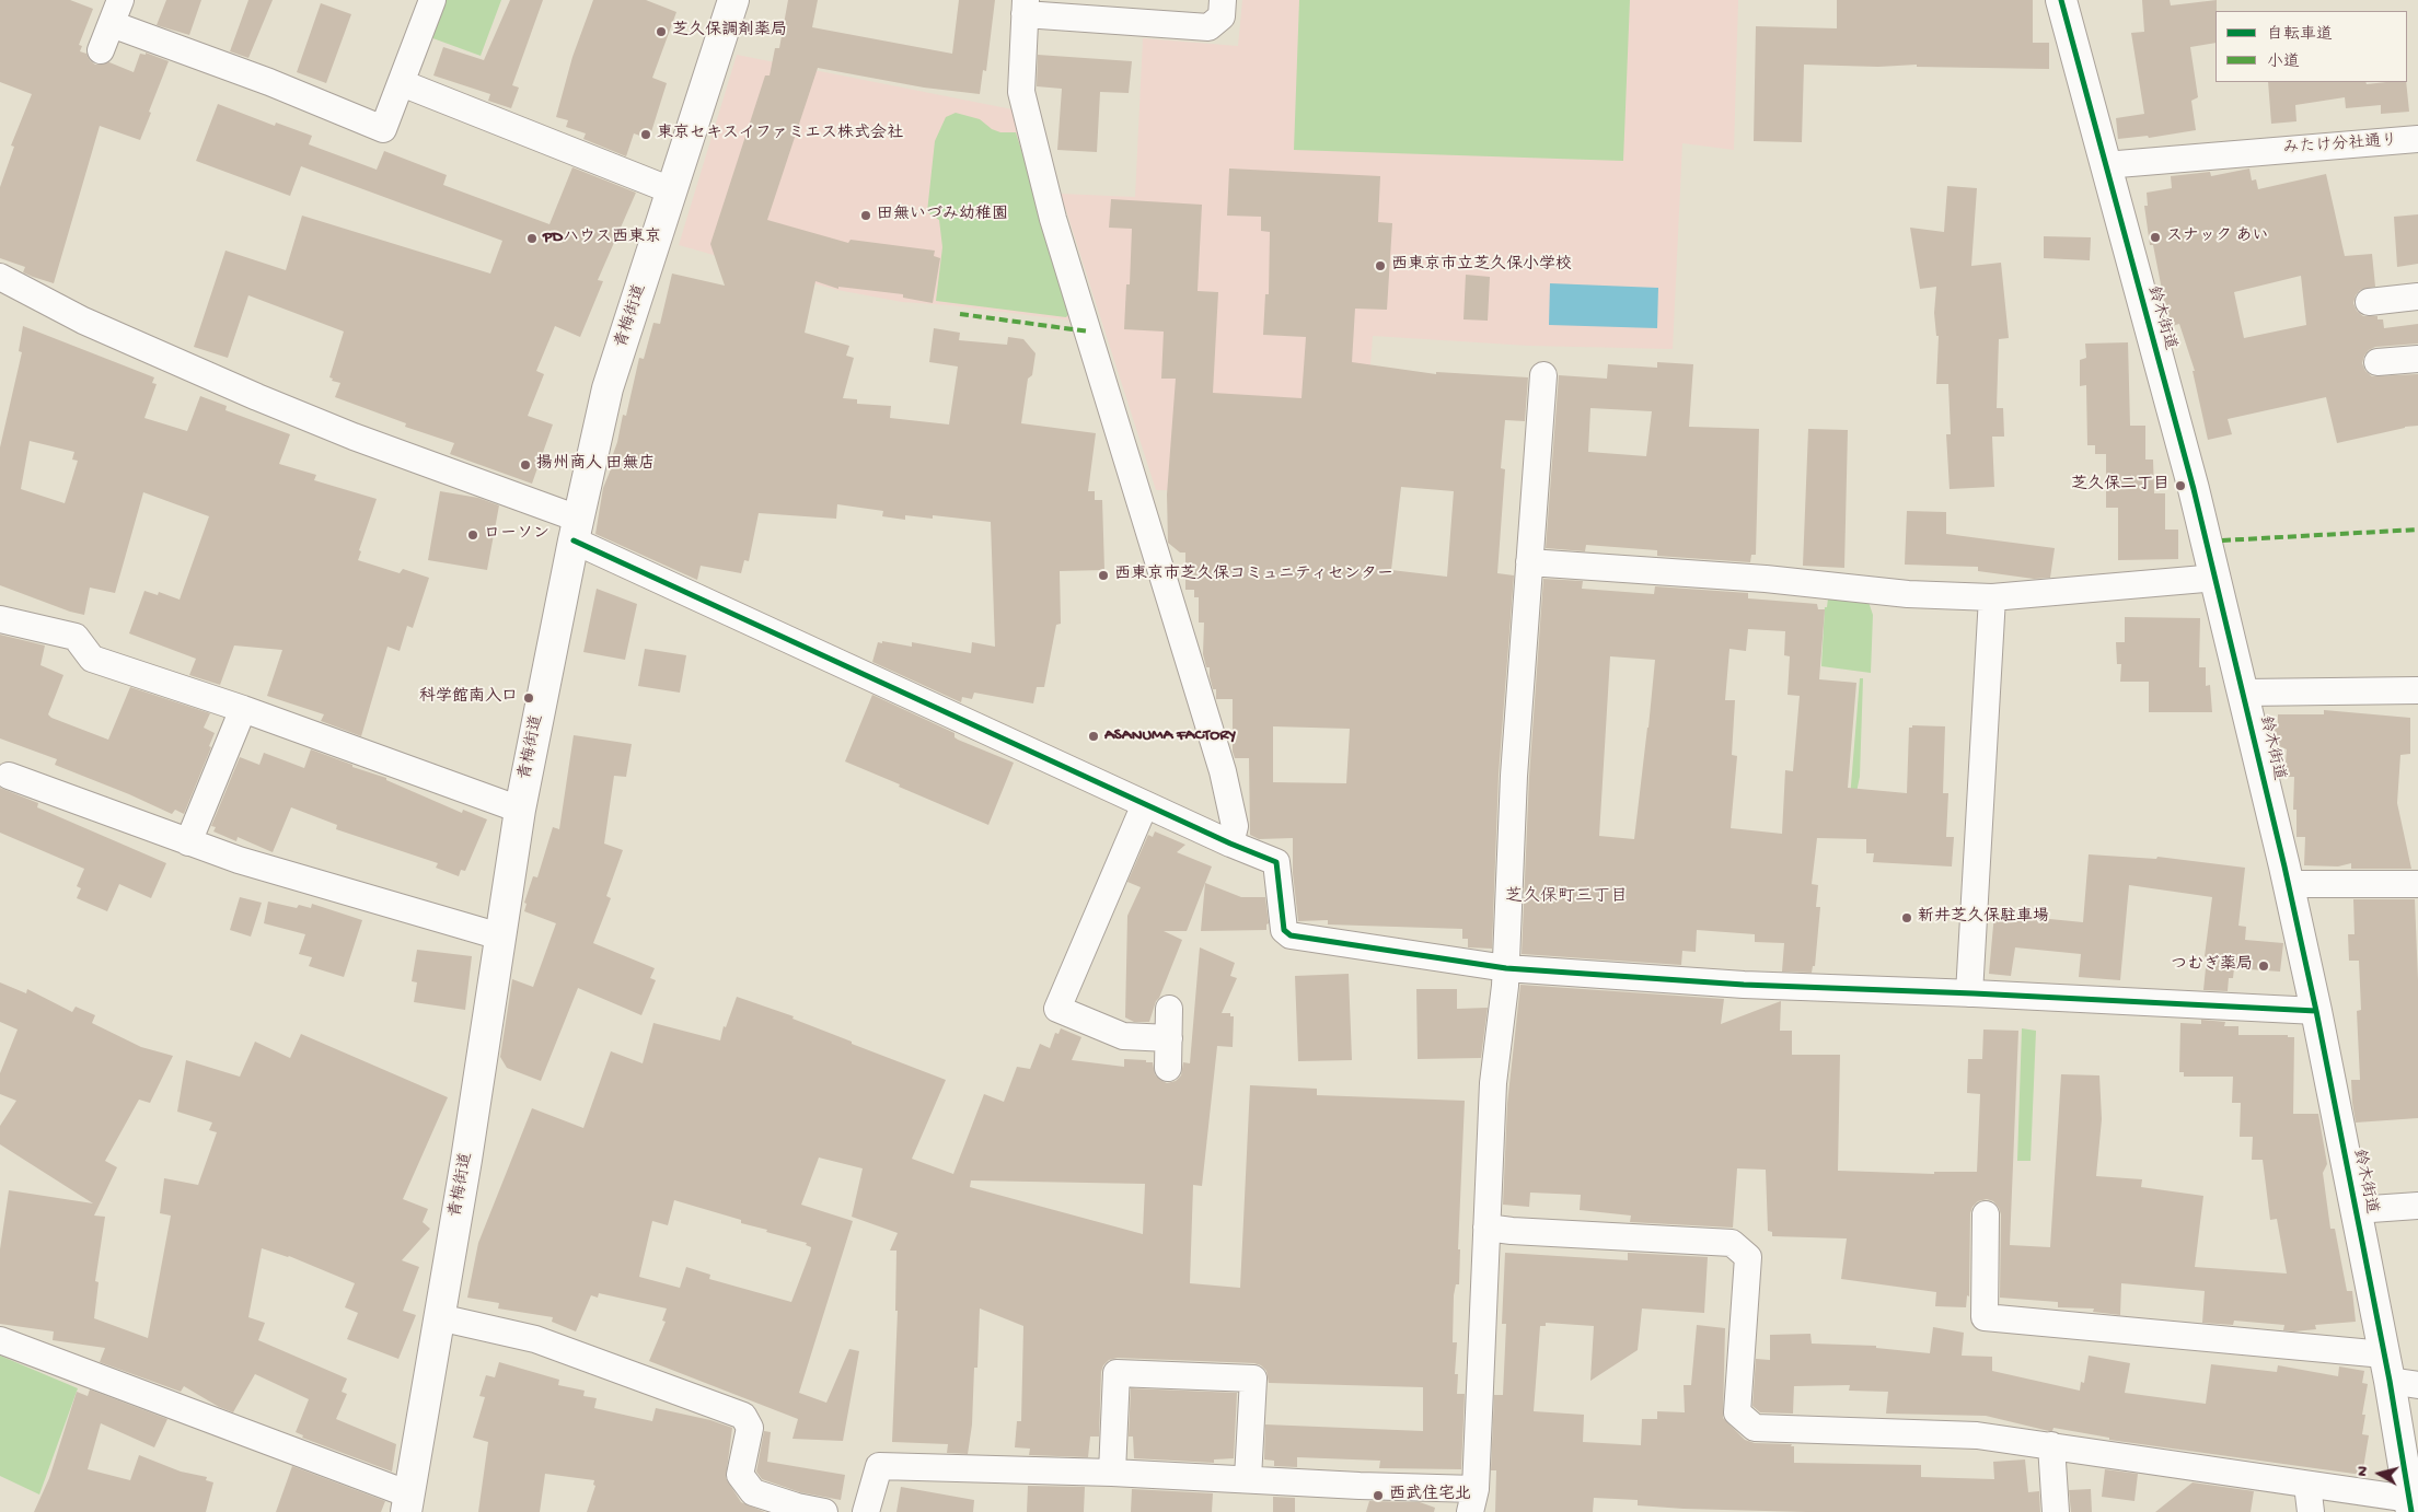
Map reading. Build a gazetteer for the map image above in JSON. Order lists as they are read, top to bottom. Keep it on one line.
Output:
{"streets":{"main road":["青梅街道","鈴木街道"],"street":["みたけ分社通り"]},"crossings":[["みたけ分社通り","鈴木街道"]],"districts":["芝久保町三丁目"],"places":["芝久保調剤薬局","東京セキスイファミエス株式会社","田無いづみ幼稚園","スナック あい","PDハウス西東京","西東京市立芝久保小学校","揚州商人 田無店","芝久保二丁目","ローソン","西東京市芝久保コミュニティセンター","科学館南入口","ASANUMA FACTORY","新井芝久保駐車場","つむぎ薬局","西武住宅北"],"legend":["自転車道","小道"],"north":"left"}
